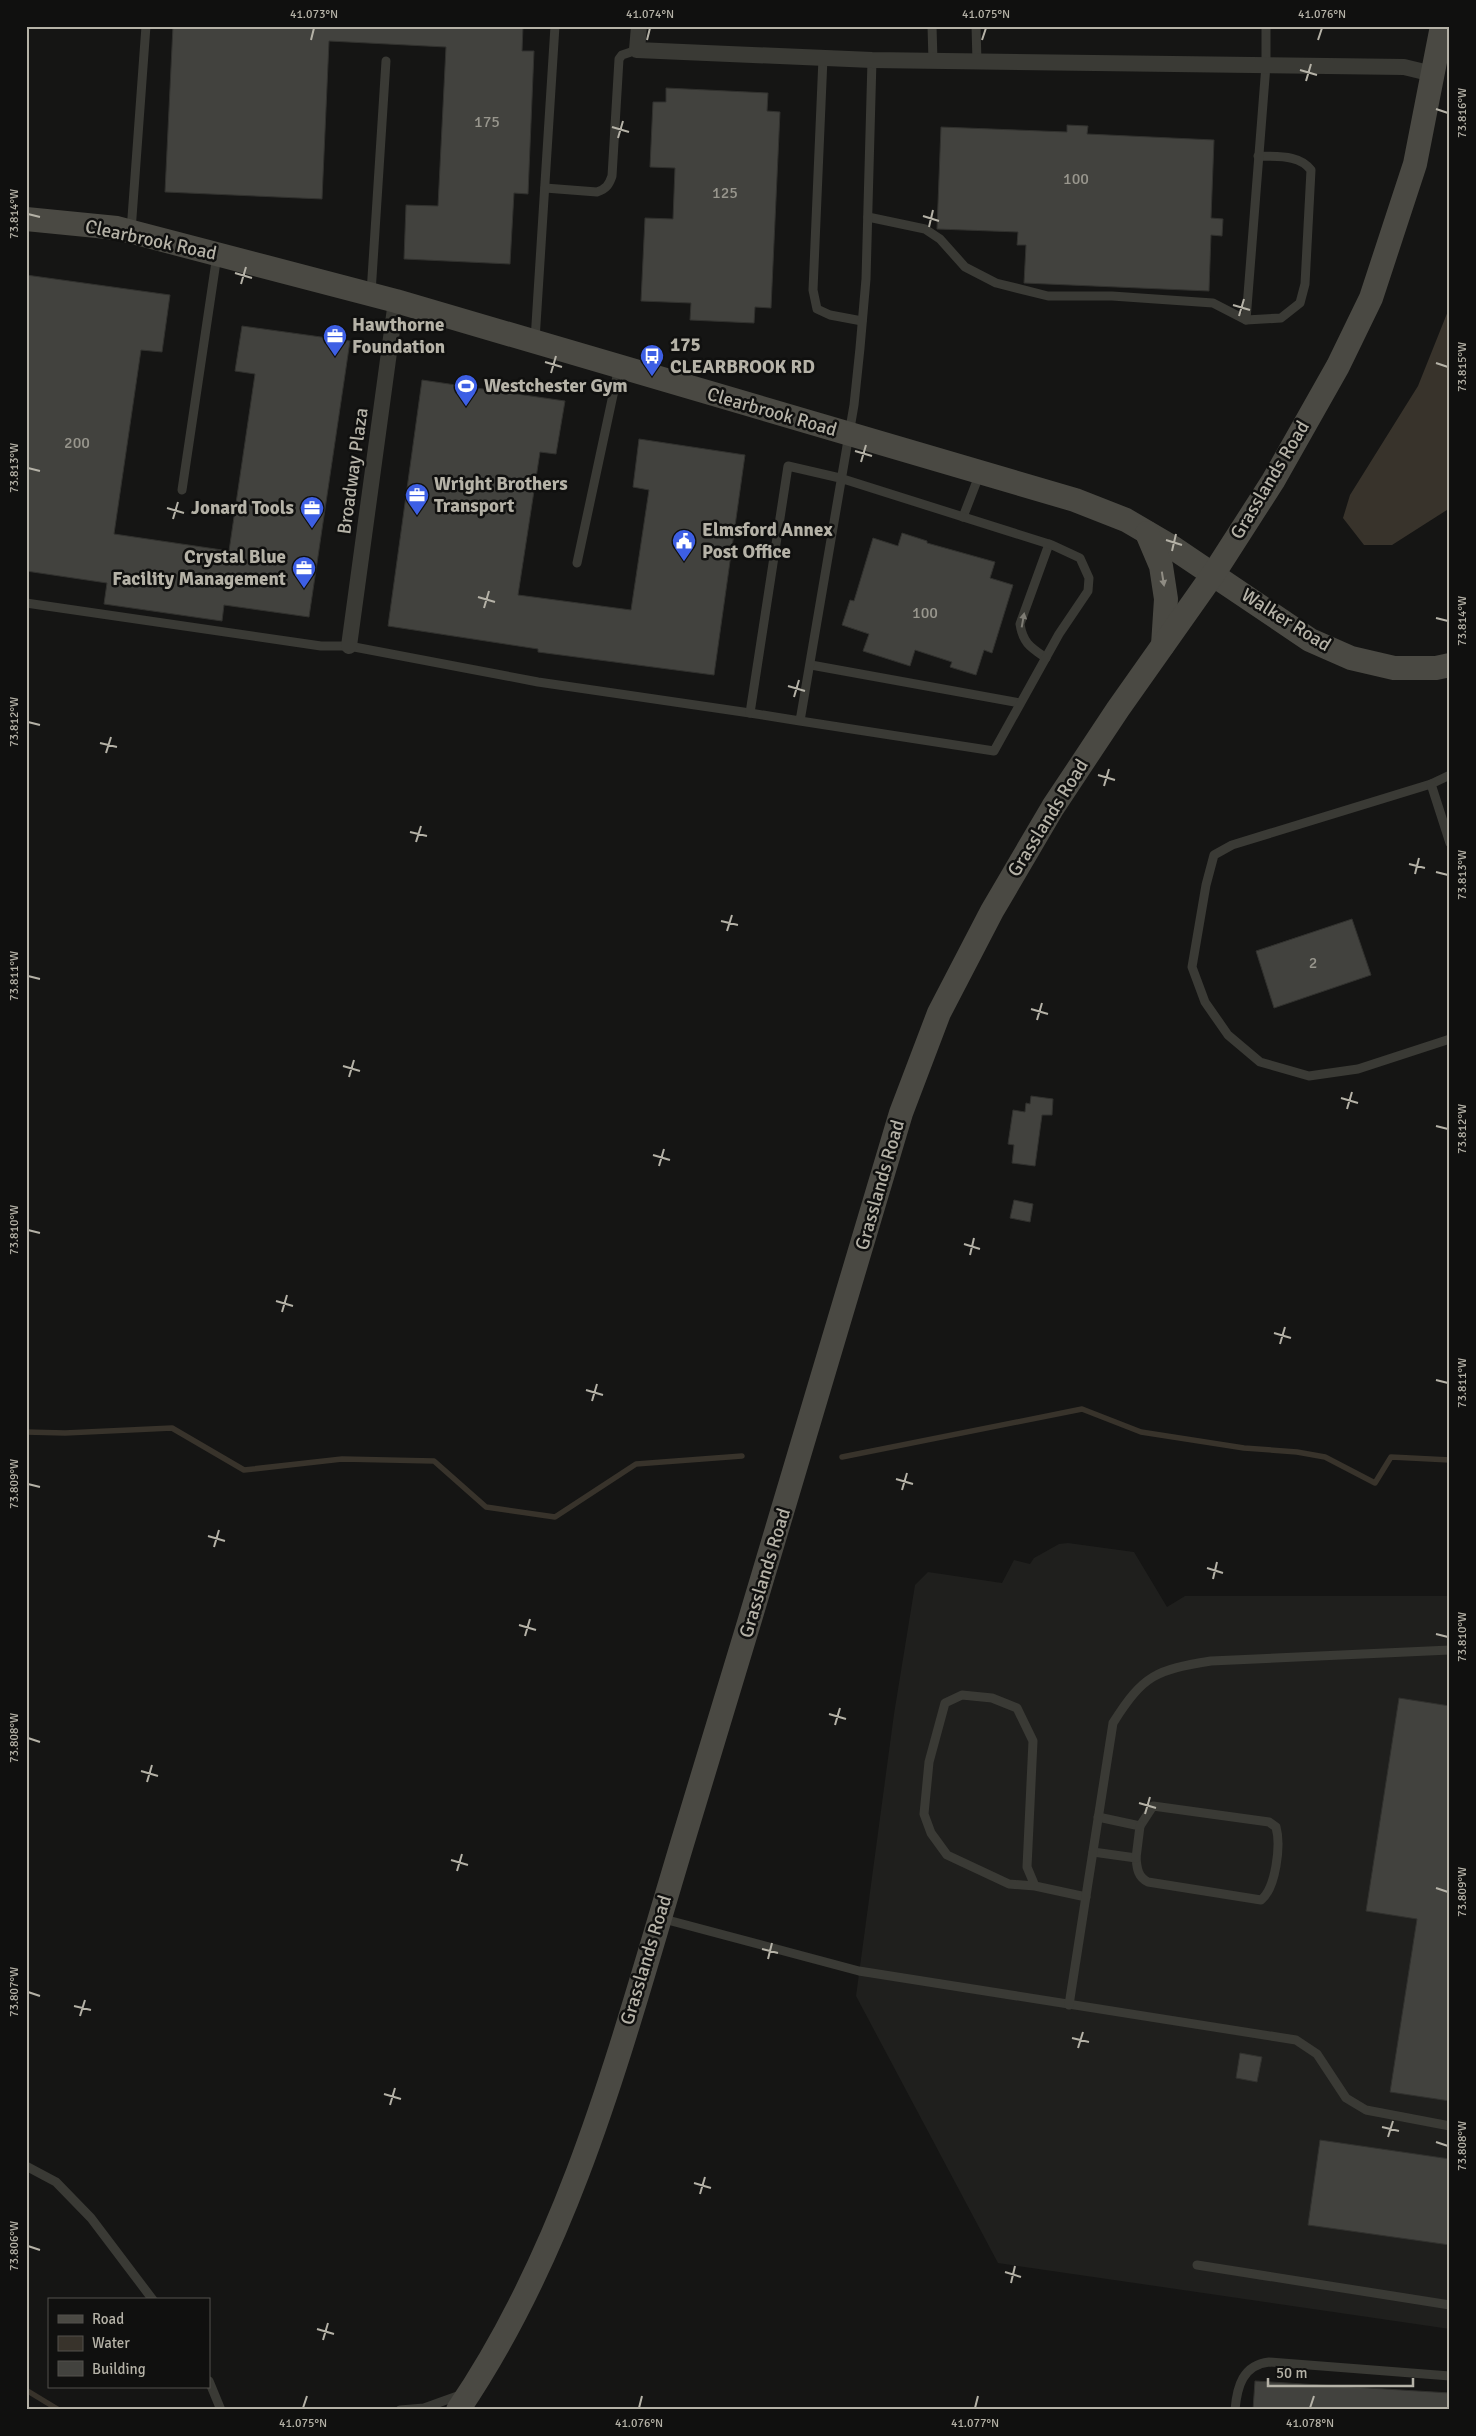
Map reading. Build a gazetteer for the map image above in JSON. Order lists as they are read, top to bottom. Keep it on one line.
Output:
{"streets":{"main road":["Clearbrook Road","Grasslands Road","Walker Road"],"street":["Broadway Plaza"]},"crossings":[["Clearbrook Road","Broadway Plaza"],["Clearbrook Road","Grasslands Road"],["Clearbrook Road","Walker Road"],["Grasslands Road","Walker Road"]],"places":{"office":["Hawthorne Foundation","Wright Brothers Transport","Jonard Tools","Crystal Blue Facility Management"],"bus stop":["175 CLEARBROOK RD"],"sports":["Westchester Gym"],"public building":["Elmsford Annex Post Office"]},"house_numbers":["175","100","125","200","100","2"],"legend":["Road","Water","Building"],"scale_bar":"50 m","coordinates":["41.073°N","41.074°N","41.075°N","41.076°N","73.816°W","73.814°W","73.815°W","73.813°W","73.812°W","73.811°W","73.810°W","73.809°W","73.808°W","73.807°W","73.806°W","41.077°N","41.078°N"]}
